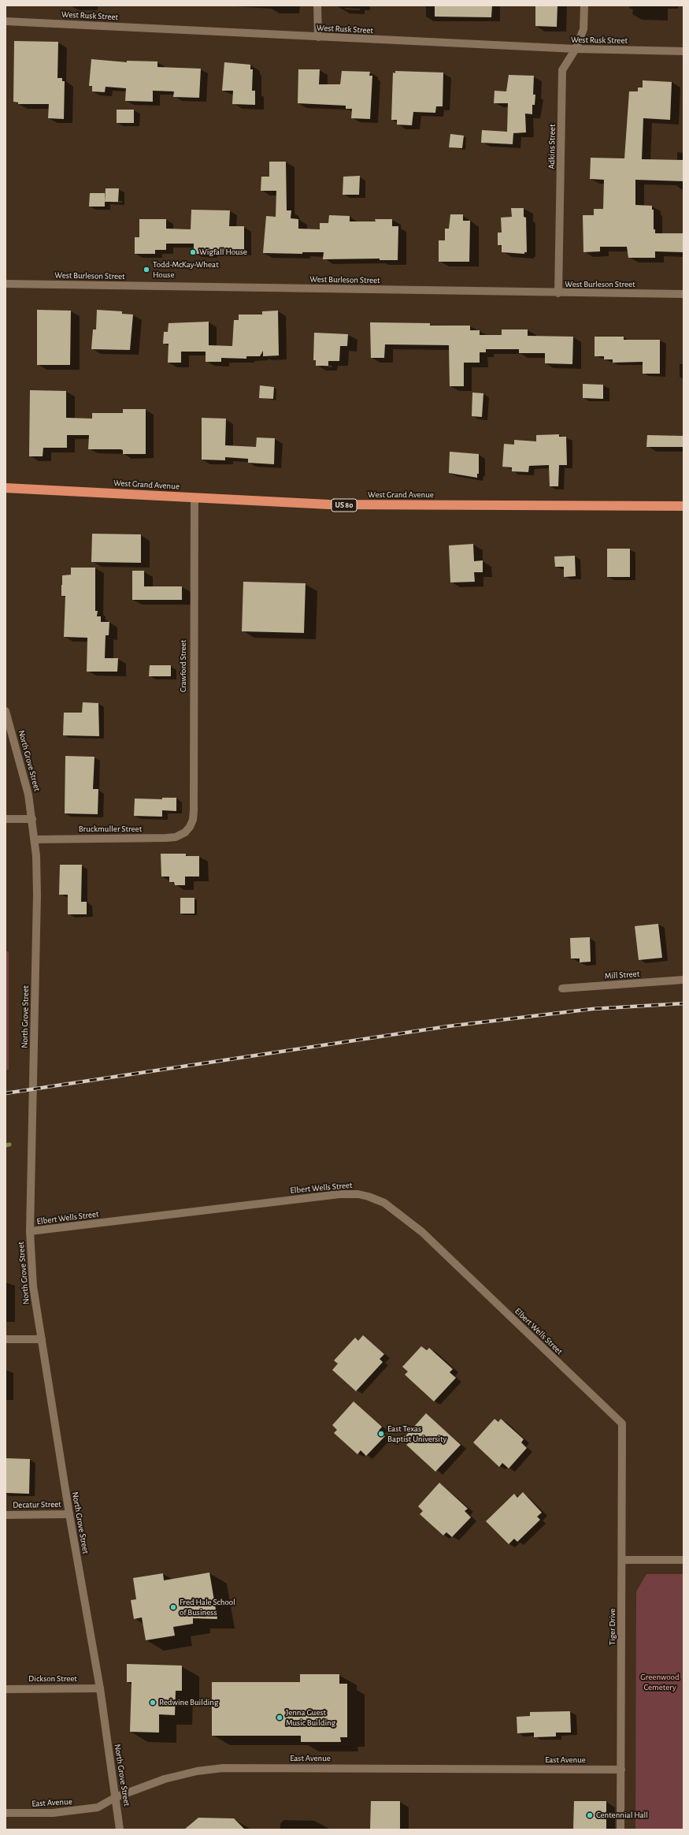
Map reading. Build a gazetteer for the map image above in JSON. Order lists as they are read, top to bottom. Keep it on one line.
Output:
{"streets":{"highway":["West Grand Avenue","US 80"],"street":["West Rusk Street","Adkins Street","West Burleson Street","Crawford Street","North Grove Street","Bruckmuller Street","Mill Street","Elbert Wells Street","Decatur Street","Tiger Drive","Dickson Street","East Avenue"]},"crossings":[["West Rusk Street","Adkins Street"],["Adkins Street","West Burleson Street"],["West Grand Avenue","Crawford Street"],["Crawford Street","Bruckmuller Street"],["North Grove Street","Bruckmuller Street"],["North Grove Street","Elbert Wells Street"],["North Grove Street","Decatur Street"],["North Grove Street","Dickson Street"],["North Grove Street","East Avenue"],["Elbert Wells Street","Tiger Drive"],["Tiger Drive","East Avenue"]],"parks":["Greenwood Cemetery"],"places":["Wigfall House","Todd-McKay-Wheat House","East Texas Baptist University","Fred Hale School of Business","Redwine Building","Jenna Guest Music Building","Centennial Hall"]}
